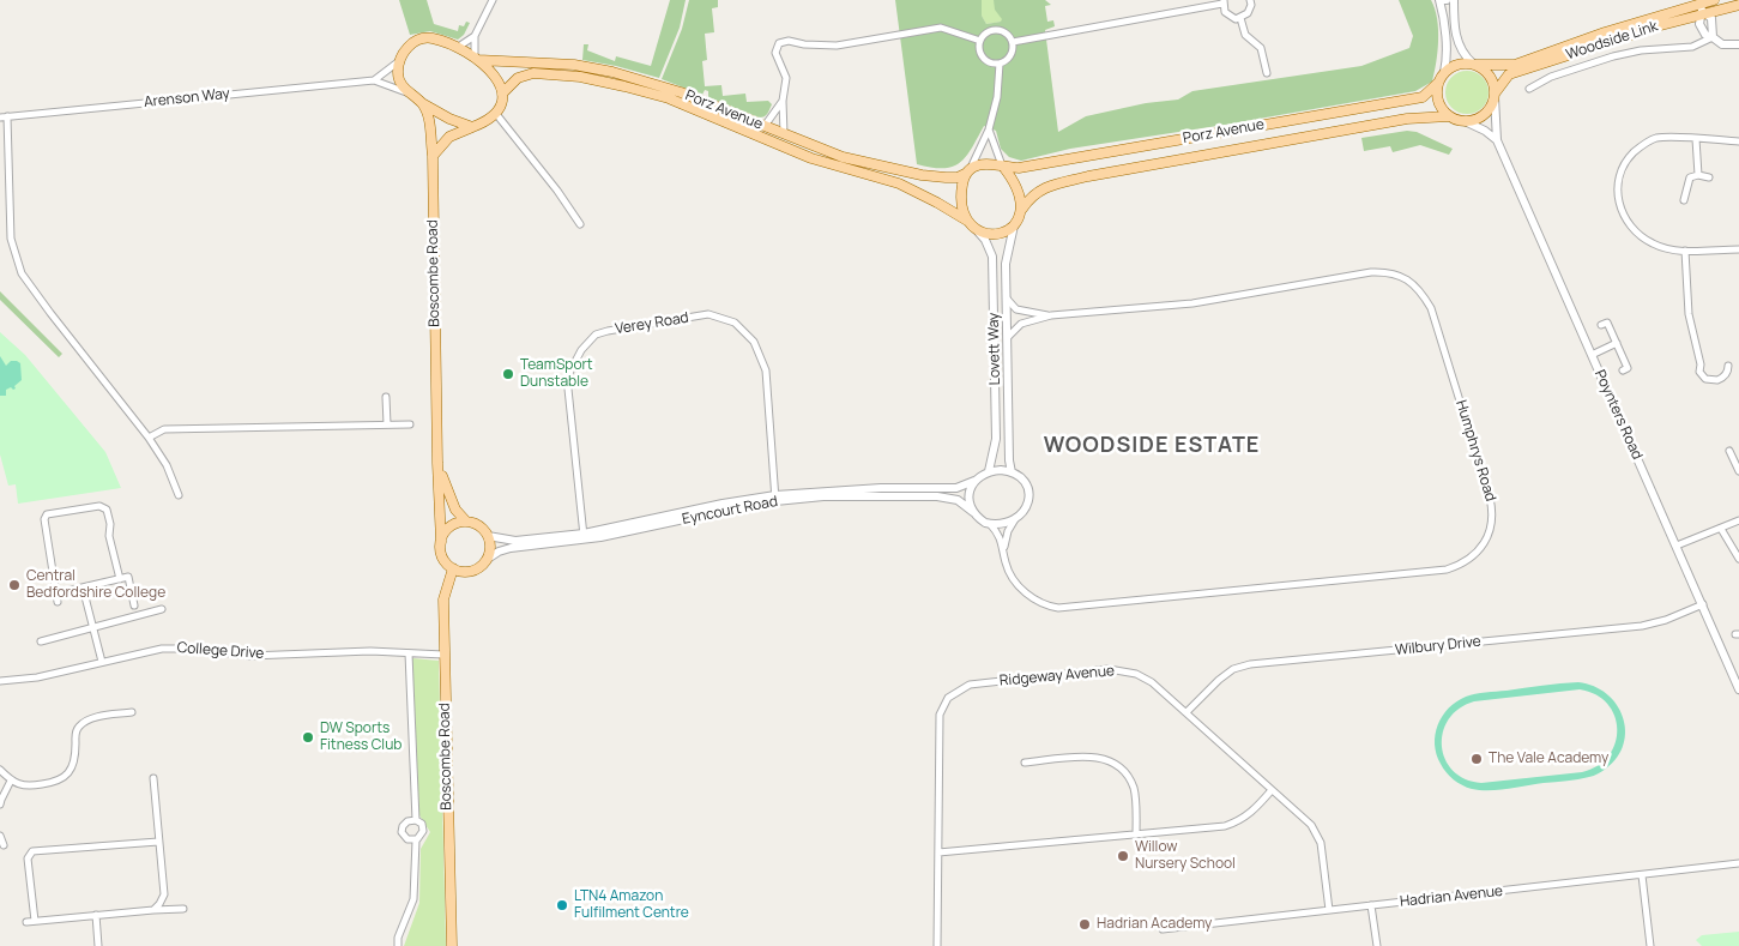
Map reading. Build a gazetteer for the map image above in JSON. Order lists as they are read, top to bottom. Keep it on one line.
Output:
{"streets":{"main road":["Woodside Link","Porz Avenue","Boscombe Road"],"street":["Arenson Way","Verey Road","Lovett Way","Poynters Road","Humphrys Road","Eyncourt Road","Wilbury Drive","College Drive","Ridgeway Avenue","Hadrian Avenue"]},"crossings":[["Woodside Link","Porz Avenue"],["Woodside Link","Poynters Road"],["Arenson Way","Porz Avenue"],["Arenson Way","Boscombe Road"],["Porz Avenue","Boscombe Road"],["Porz Avenue","Lovett Way"],["Porz Avenue","Poynters Road"],["Boscombe Road","Eyncourt Road"],["Boscombe Road","College Drive"],["Verey Road","Eyncourt Road"],["Lovett Way","Humphrys Road"],["Lovett Way","Eyncourt Road"],["Poynters Road","Wilbury Drive"],["Humphrys Road","Eyncourt Road"],["Wilbury Drive","Ridgeway Avenue"],["Ridgeway Avenue","Hadrian Avenue"]],"districts":["WOODSIDE ESTATE"],"places":["TeamSport Dunstable","Central Bedfordshire College","DW Sports Fitness Club","The Vale Academy","Willow Nursery School","LTN4 Amazon Fulfilment Centre","Hadrian Academy"]}
